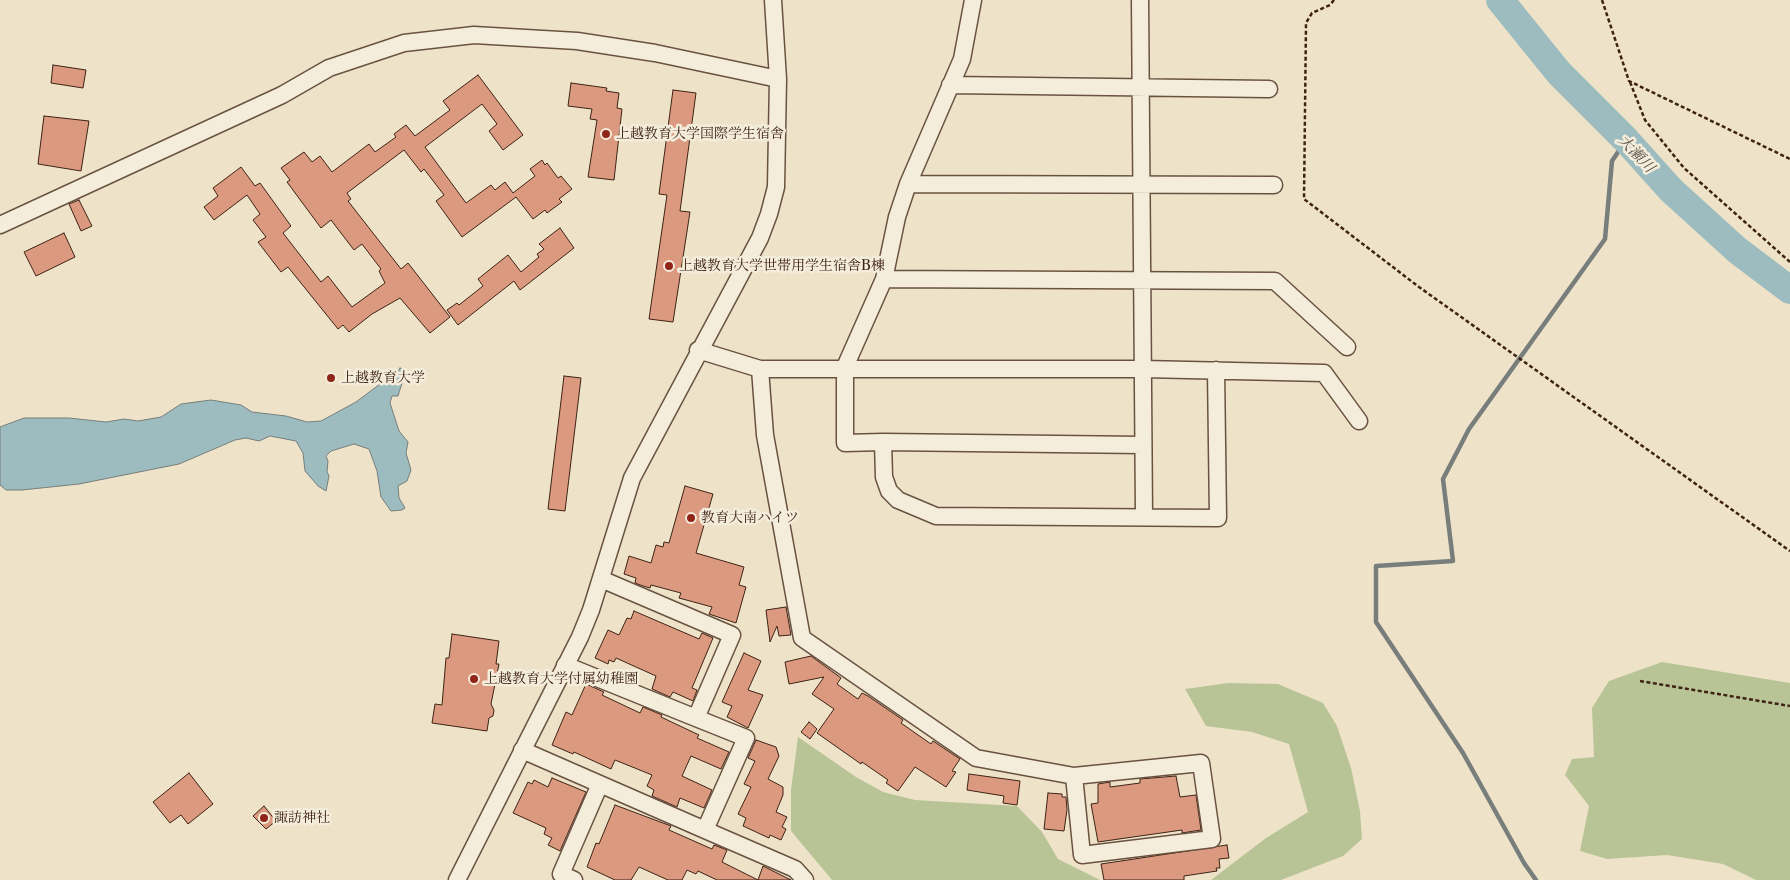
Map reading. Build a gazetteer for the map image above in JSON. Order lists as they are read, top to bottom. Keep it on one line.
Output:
{"water":["大瀬川"],"places":["上越教育大学国際学生宿舎","上越教育大学世帯用学生宿舎B棟","上越教育大学","教育大南ハイツ","上越教育大学付属幼稚園","諏訪神社"]}
